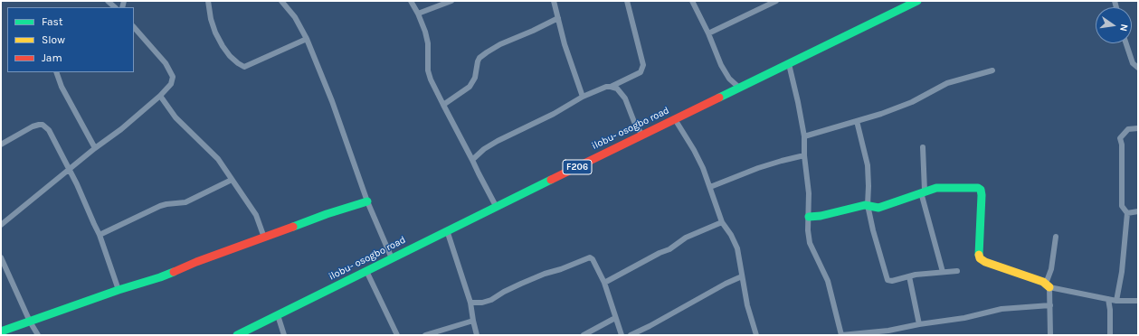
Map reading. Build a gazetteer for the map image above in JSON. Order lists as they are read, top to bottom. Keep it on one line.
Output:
{"streets":{"main road":["ilobu- osogbo road","F206"]},"legend":["Fast","Slow","Jam"],"north":"right"}
